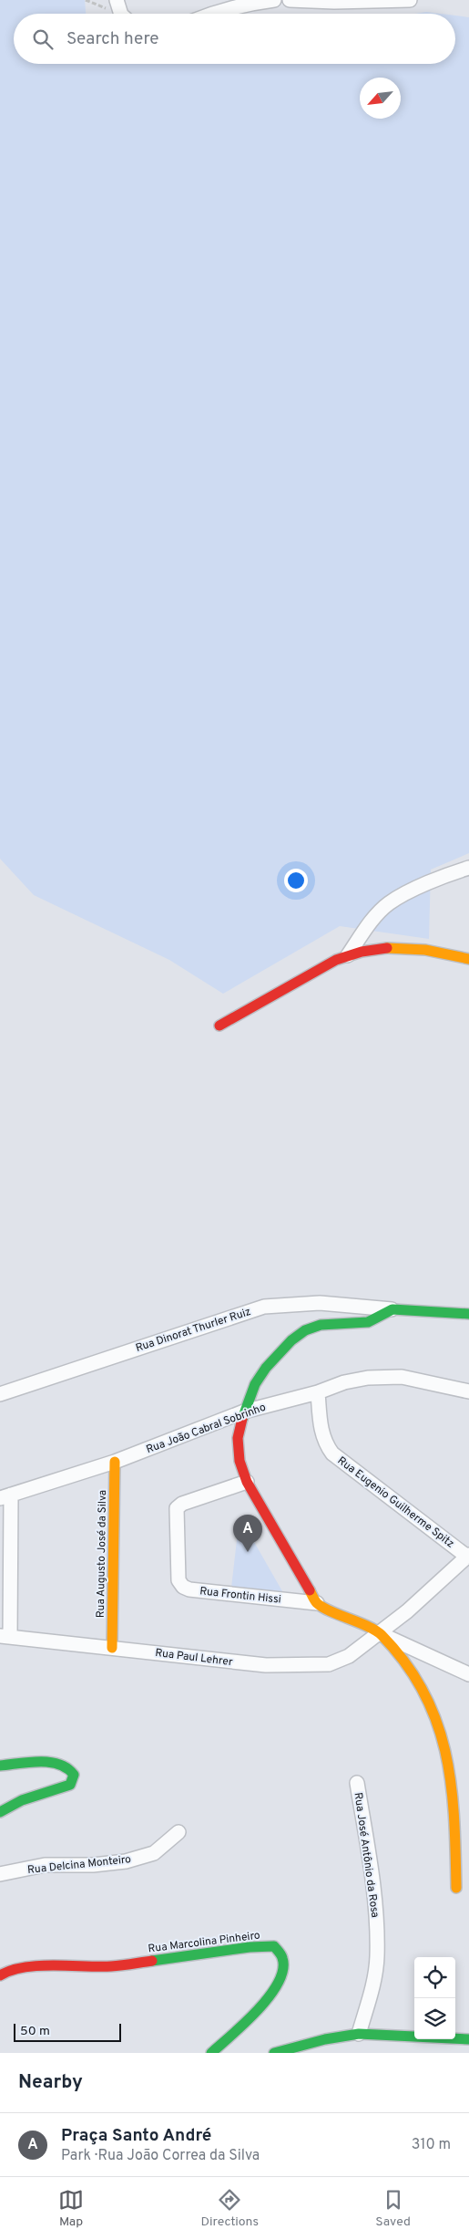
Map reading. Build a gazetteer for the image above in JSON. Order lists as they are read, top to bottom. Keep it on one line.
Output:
{"streets":{"street":["Rua Dinorat Thurler Ruiz","Rua João Cabral Sobrinho","Rua Eugenio Guilherme Spitz","Rua Augusto José da Silva","Rua Frontin Hissi","Rua Paul Lehrer","Rua José Antônio da Rosa","Rua Delcina Monteiro","Rua Marcolina Pinheiro"]},"crossings":[["Rua Dinorat Thurler Ruiz","Rua João Cabral Sobrinho"],["Rua Dinorat Thurler Ruiz","Rua Frontin Hissi"],["Rua João Cabral Sobrinho","Rua Eugenio Guilherme Spitz"],["Rua João Cabral Sobrinho","Rua Augusto José da Silva"],["Rua Augusto José da Silva","Rua Paul Lehrer"]],"scale_bar":"50 m","north":"bottom left","page":{"search":"Search here","pins":"A","scale":"50 m","heading":"Nearby","list":[{"mark":"A","name":"Praça Santo André","note":"Park · Rua João Correa da Silva","value":"310 m"}],"nav":["Map","Directions","Saved"]}}
